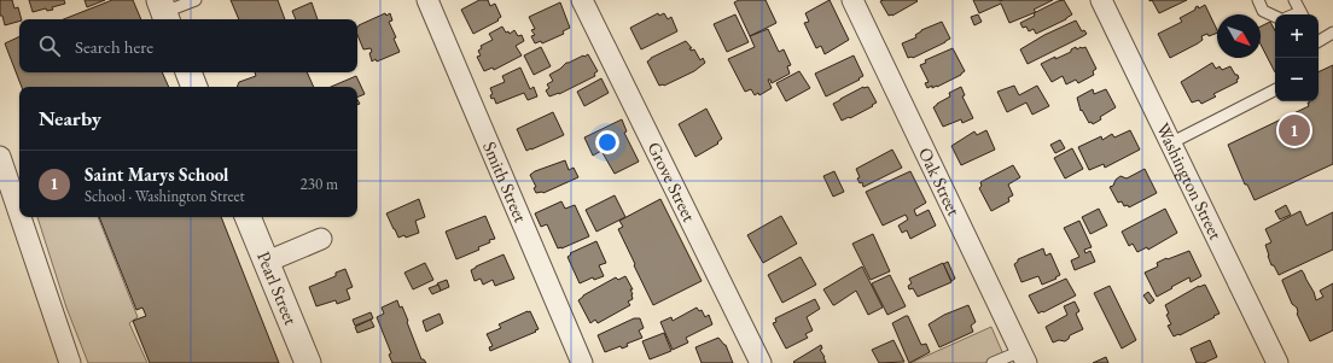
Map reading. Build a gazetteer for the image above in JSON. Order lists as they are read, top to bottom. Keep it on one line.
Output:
{"streets":{"street":["Grove Street","Oak Street","Smith Street","Washington Street","Pearl Street"]},"north":"bottom right","page":{"map_buttons":["+","−"],"search":"Search here","heading":"Nearby","pins":"1","list":[{"mark":"1","name":"Saint Marys School","note":"School · Washington Street","value":"230 m"}]}}
